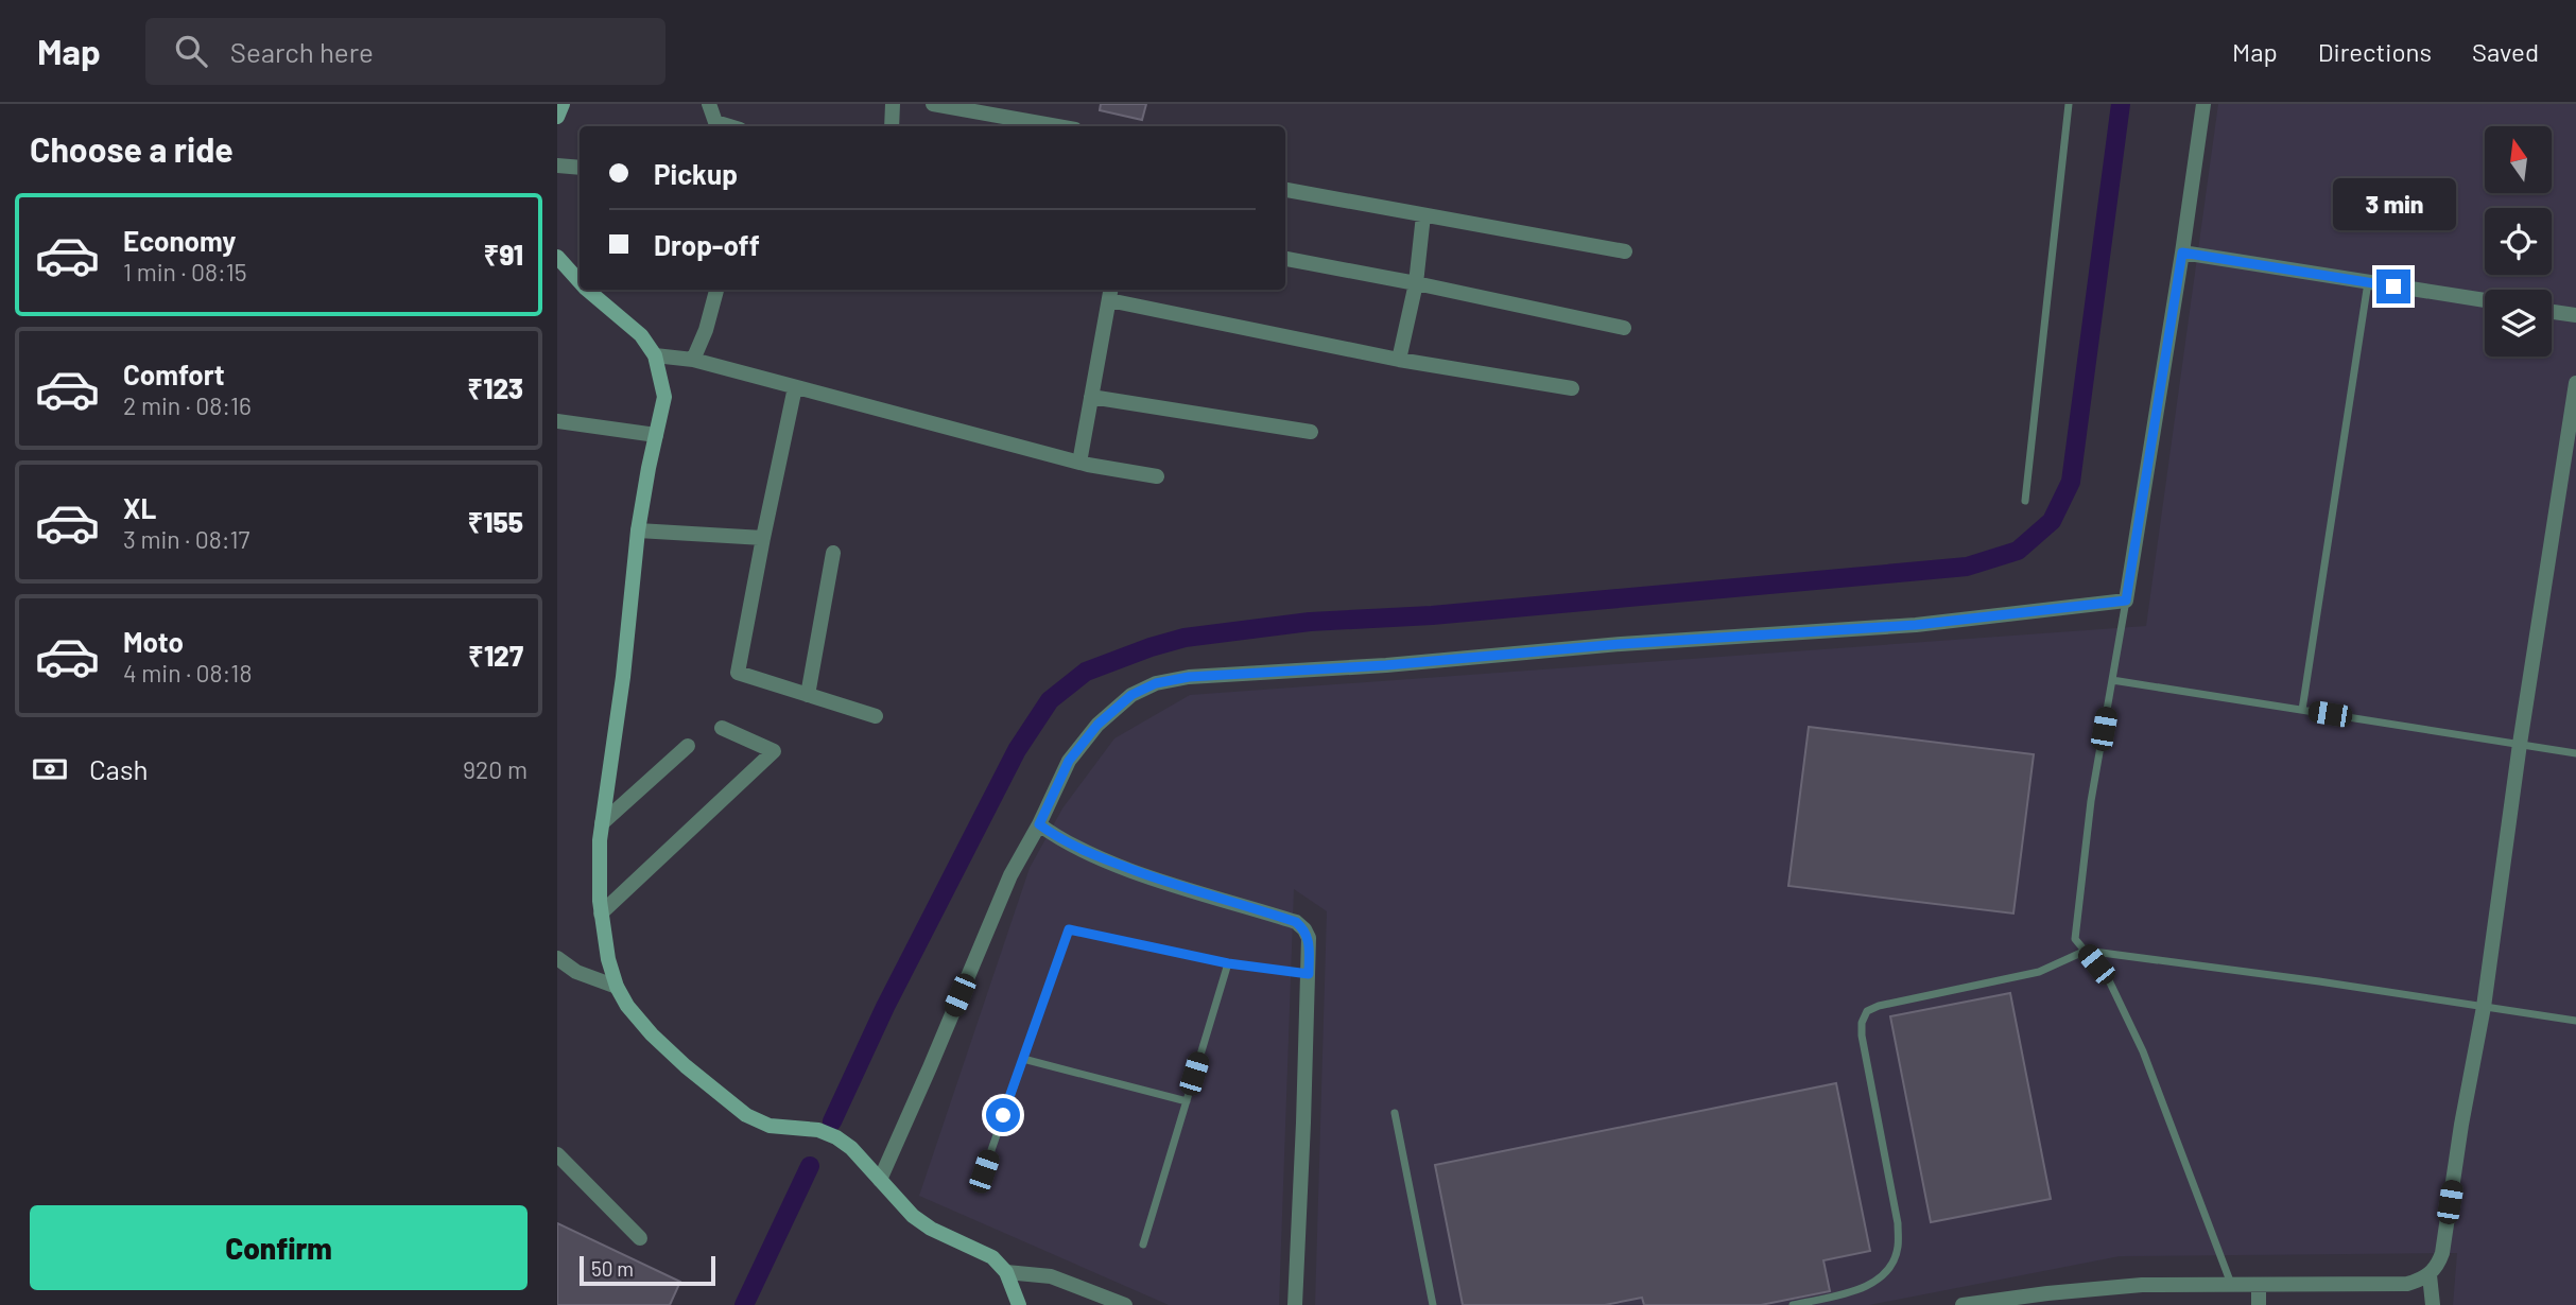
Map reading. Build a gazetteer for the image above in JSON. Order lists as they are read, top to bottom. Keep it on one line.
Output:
{"scale_bar":"50 m","north":"top","page":{"header":"Map","search":"Search here","nav":["Map","Directions","Saved"],"heading":"Choose a ride","banner":["Pickup","Drop-off"],"bubble":"3 min","list":[{"name":"Economy","note":"1 min · 08:15","value":"₹91"},{"name":"Comfort","note":"2 min · 08:16","value":"₹123"},{"name":"XL","note":"3 min · 08:17","value":"₹155"},{"name":"Moto","note":"4 min · 08:18","value":"₹127"}],"pay":["Cash","920 m"],"buttons":"Confirm","scale":"50 m"}}
